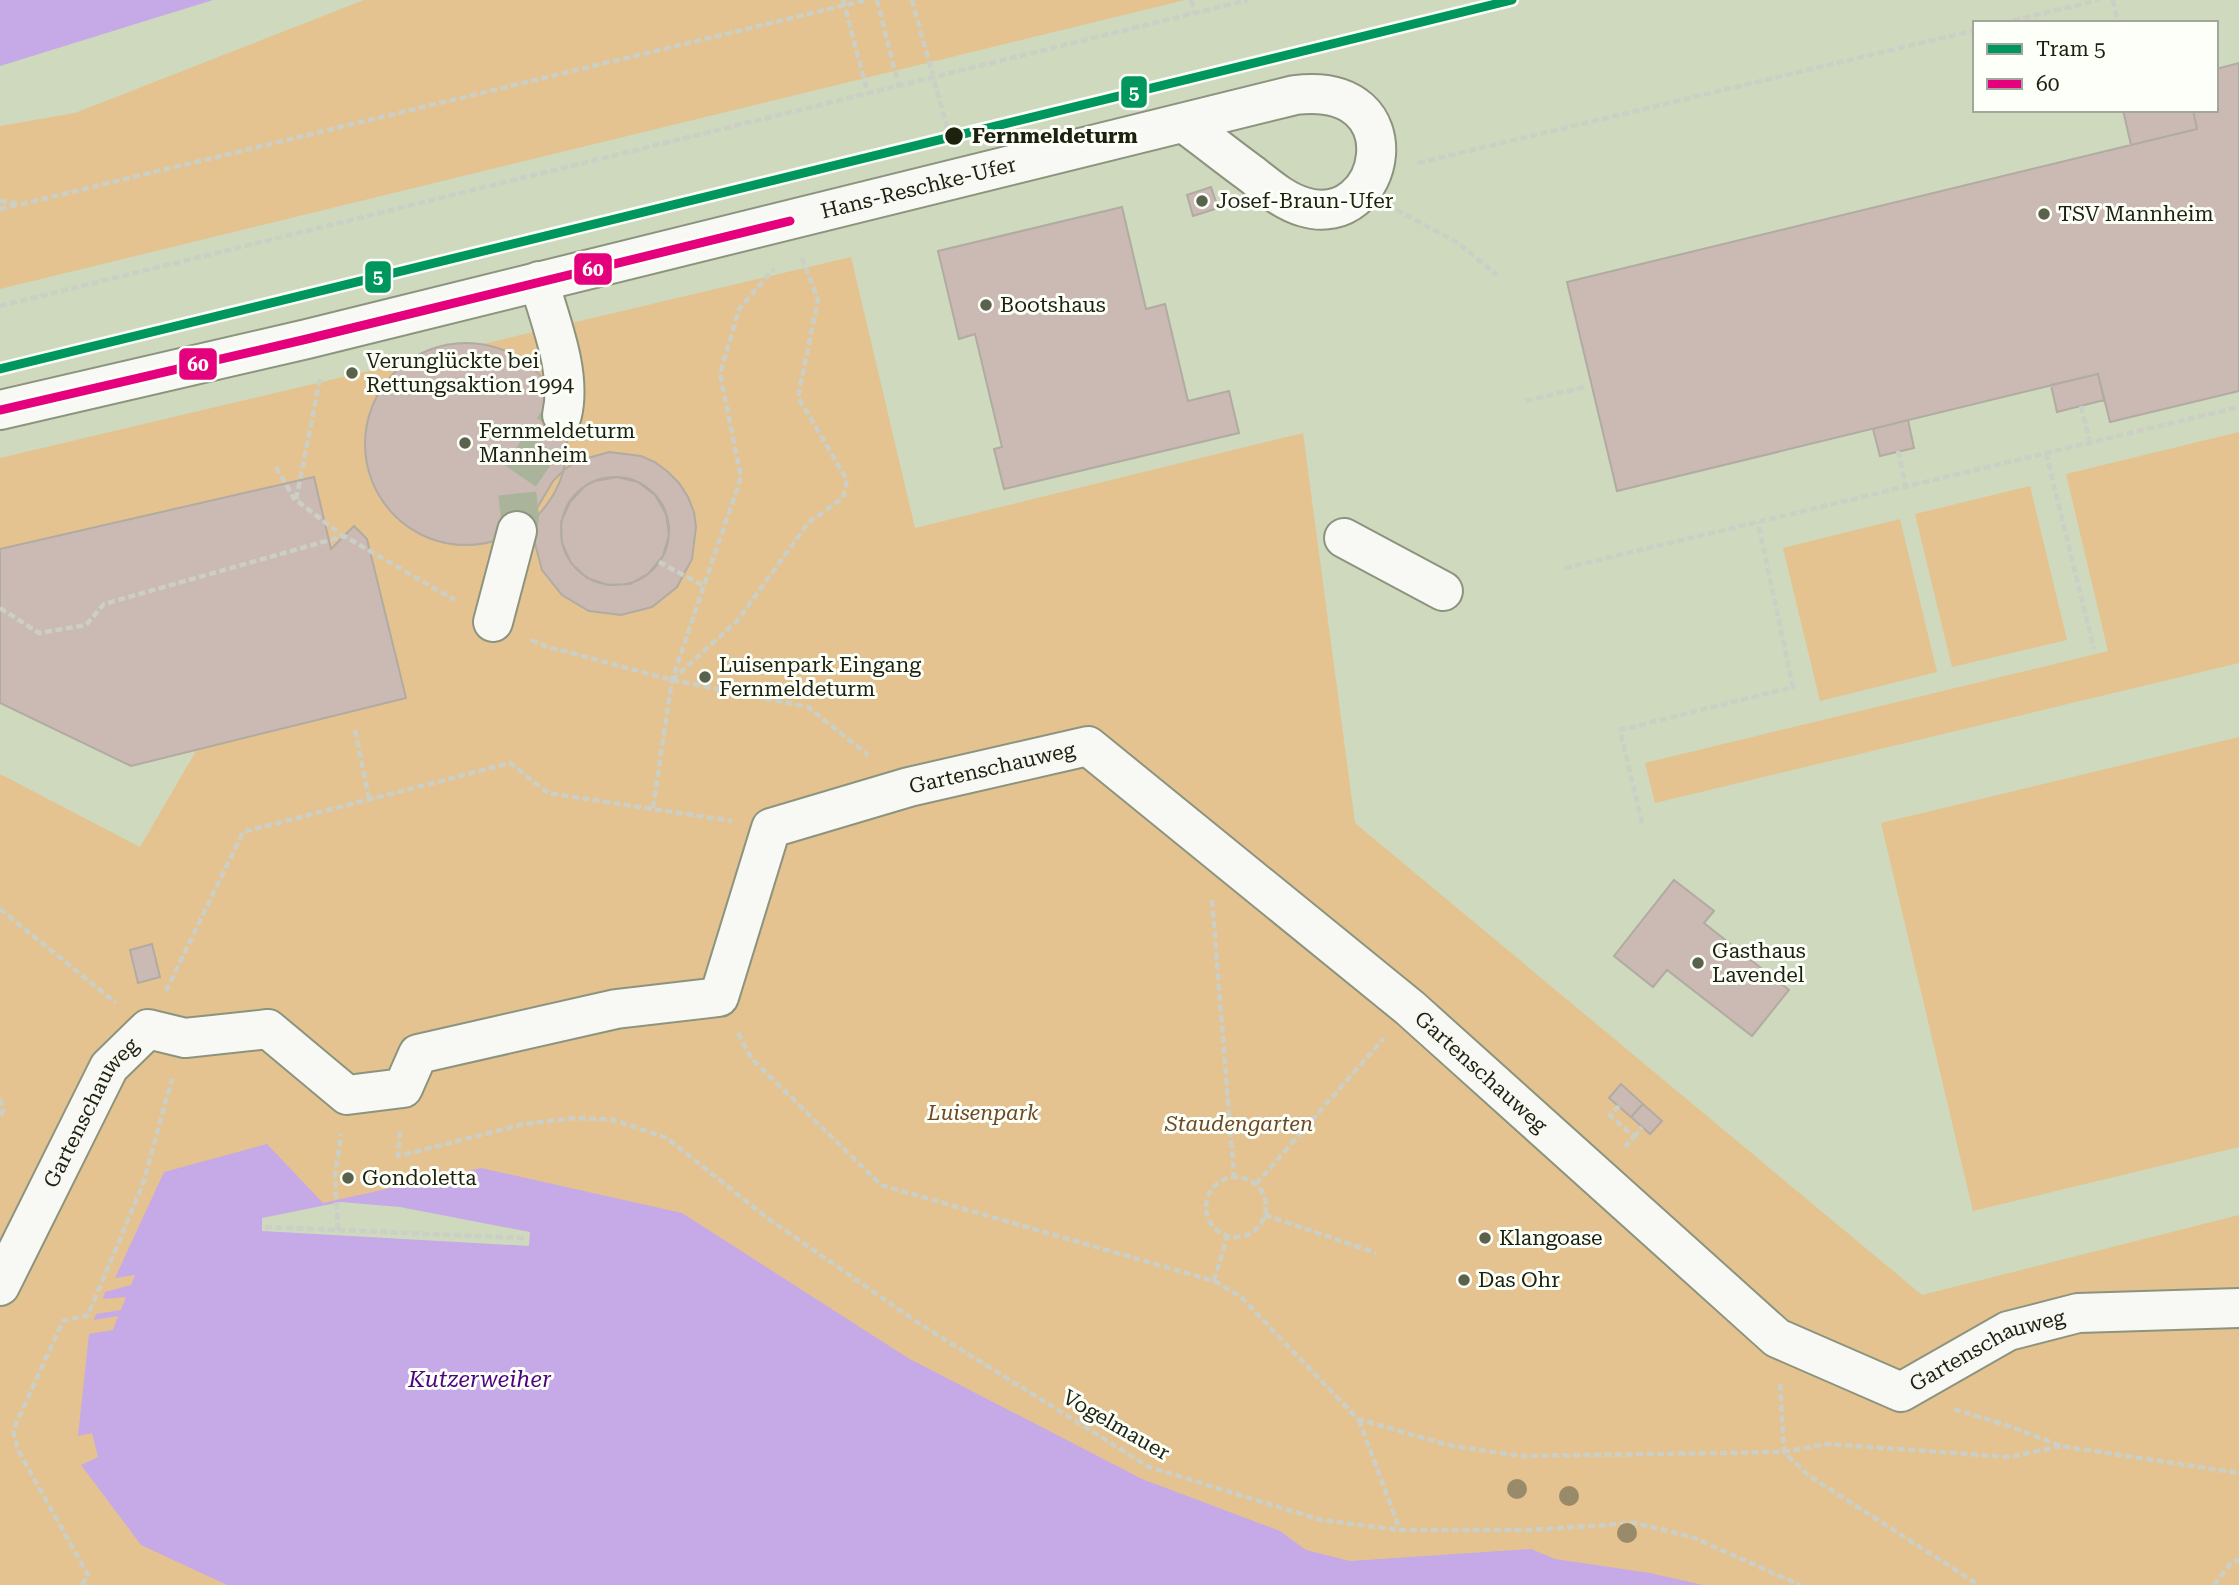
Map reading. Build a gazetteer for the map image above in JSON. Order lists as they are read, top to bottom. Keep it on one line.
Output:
{"streets":{"street":["Hans-Reschke-Ufer","Gartenschauweg"],"path":["Vogelmauer"]},"water":["Kutzerweiher"],"parks":["Luisenpark","Staudengarten"],"places":["Fernmeldeturm","Josef-Braun-Ufer","TSV Mannheim","Bootshaus","Verunglückte bei Rettungsaktion 1994","Fernmeldeturm Mannheim","Luisenpark Eingang Fernmeldeturm","Gasthaus Lavendel","Gondoletta","Klangoase","Das Ohr"],"lines":["tram line 5","transit line 60"],"legend":["Tram 5","60"]}
